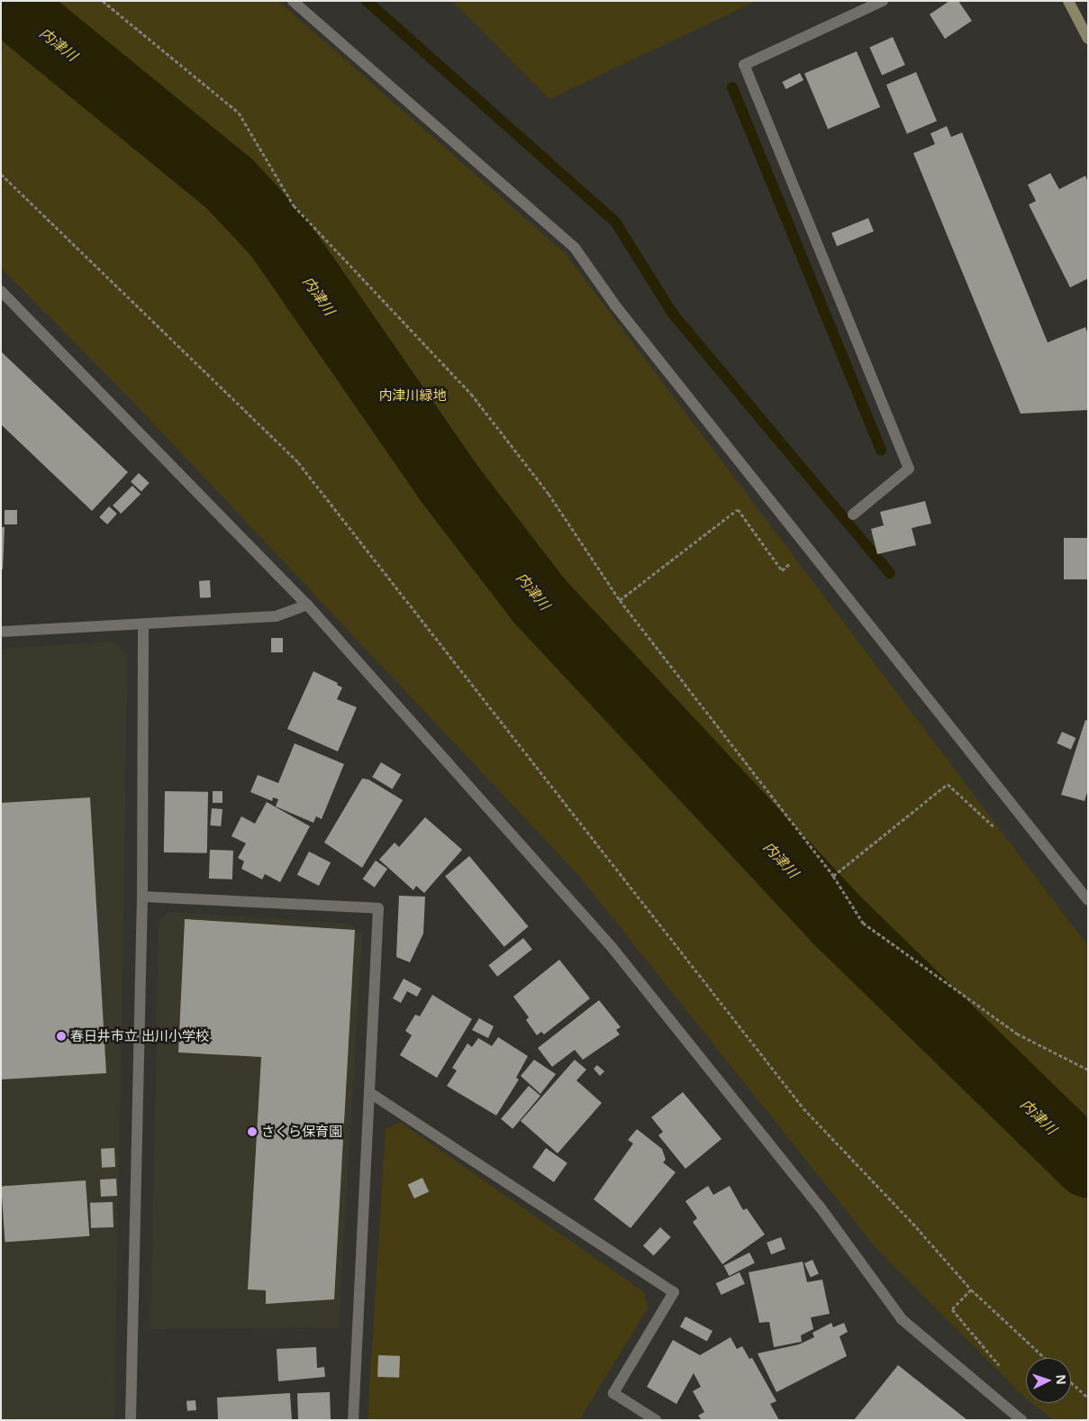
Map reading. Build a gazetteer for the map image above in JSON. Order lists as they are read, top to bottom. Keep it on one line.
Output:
{"water":["内津川"],"parks":["内津川緑地"],"places":["春日井市立 出川小学校","さくら保育園"],"north":"right"}
